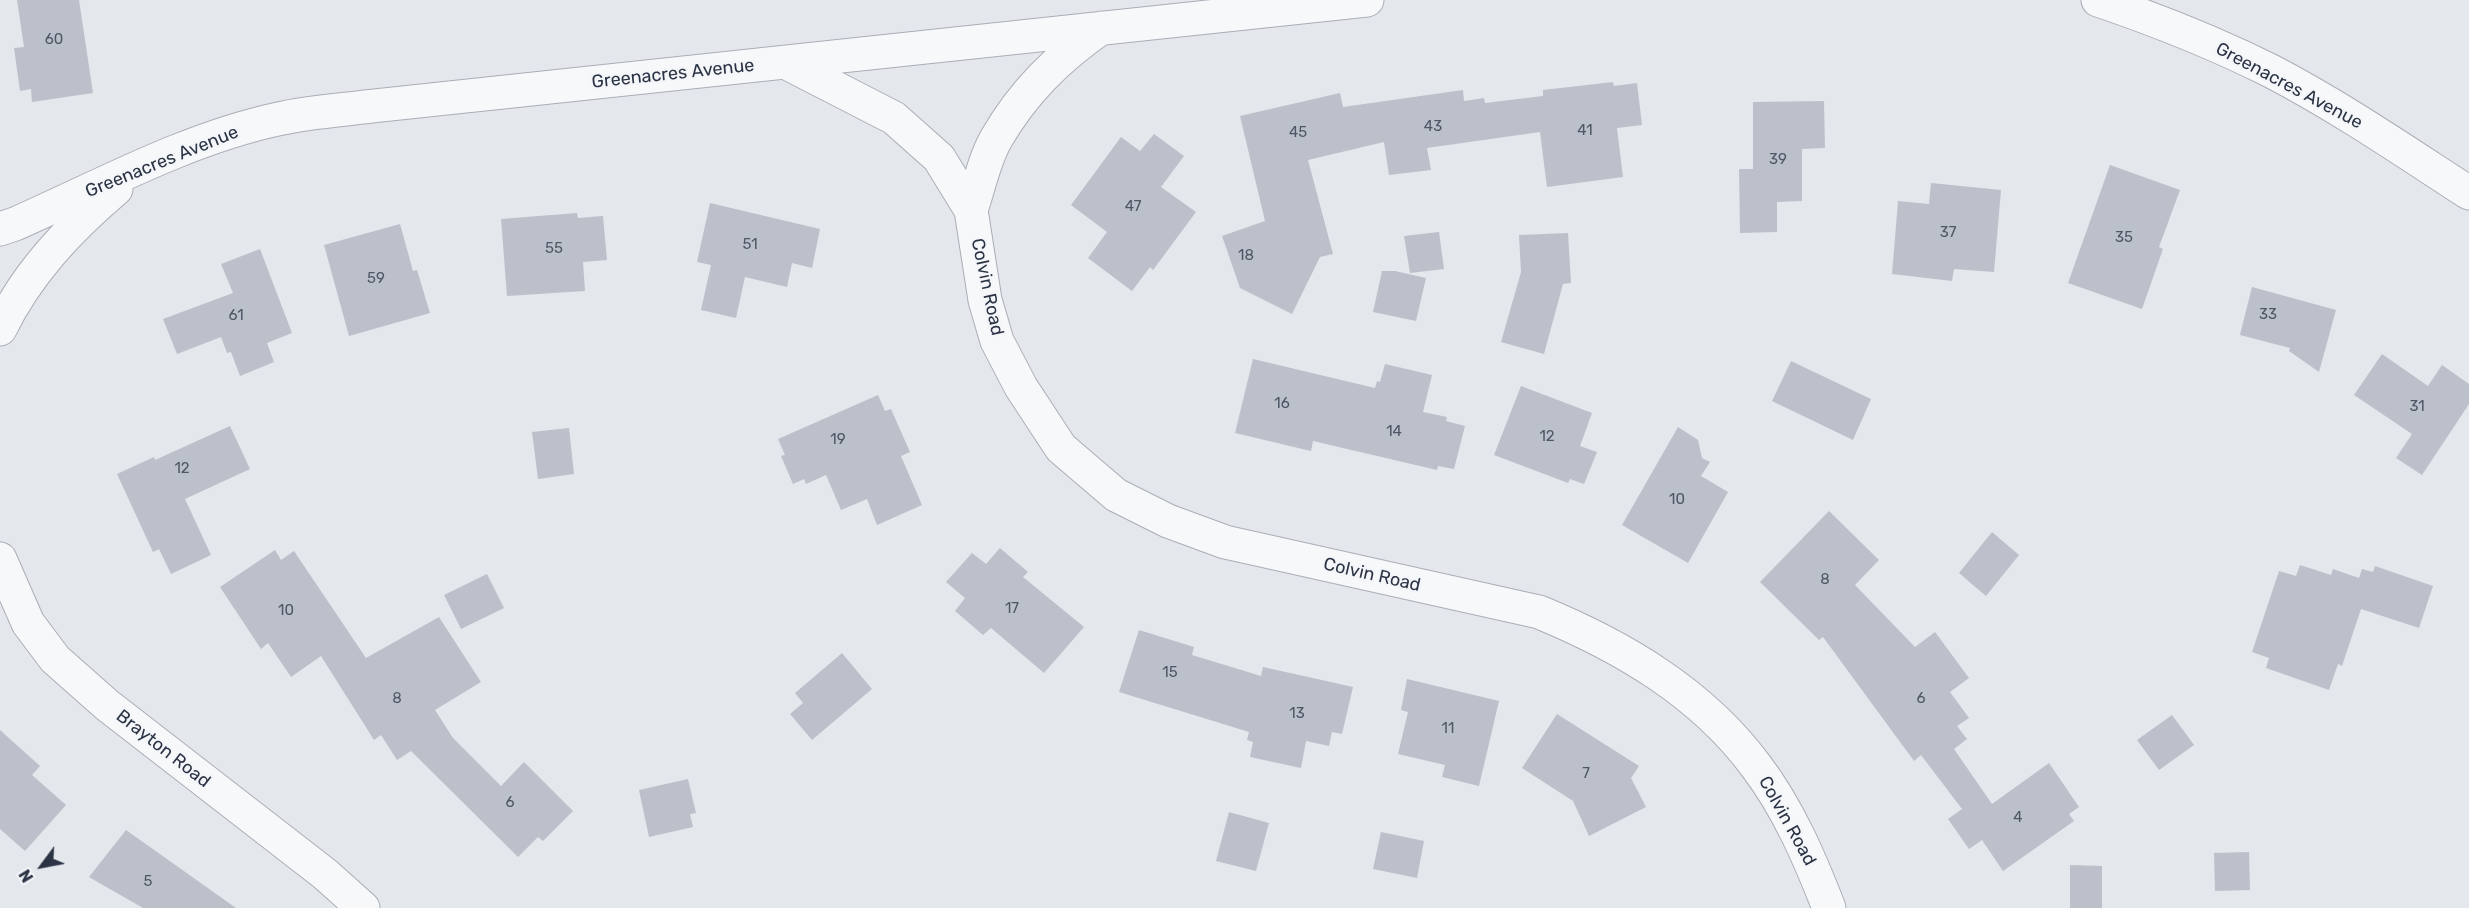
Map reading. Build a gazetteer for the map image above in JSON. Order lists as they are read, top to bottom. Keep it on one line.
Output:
{"streets":{"street":["Greenacres Avenue","Colvin Road","Brayton Road"]},"crossings":[["Greenacres Avenue","Colvin Road"]],"house_numbers":["60","43","41","45","39","47","37","35","51","55","18","59","33","61","16","31","14","12","19","12","10","8","17","10","15","8","6","13","11","7","6","4","5"],"north":"bottom left"}
